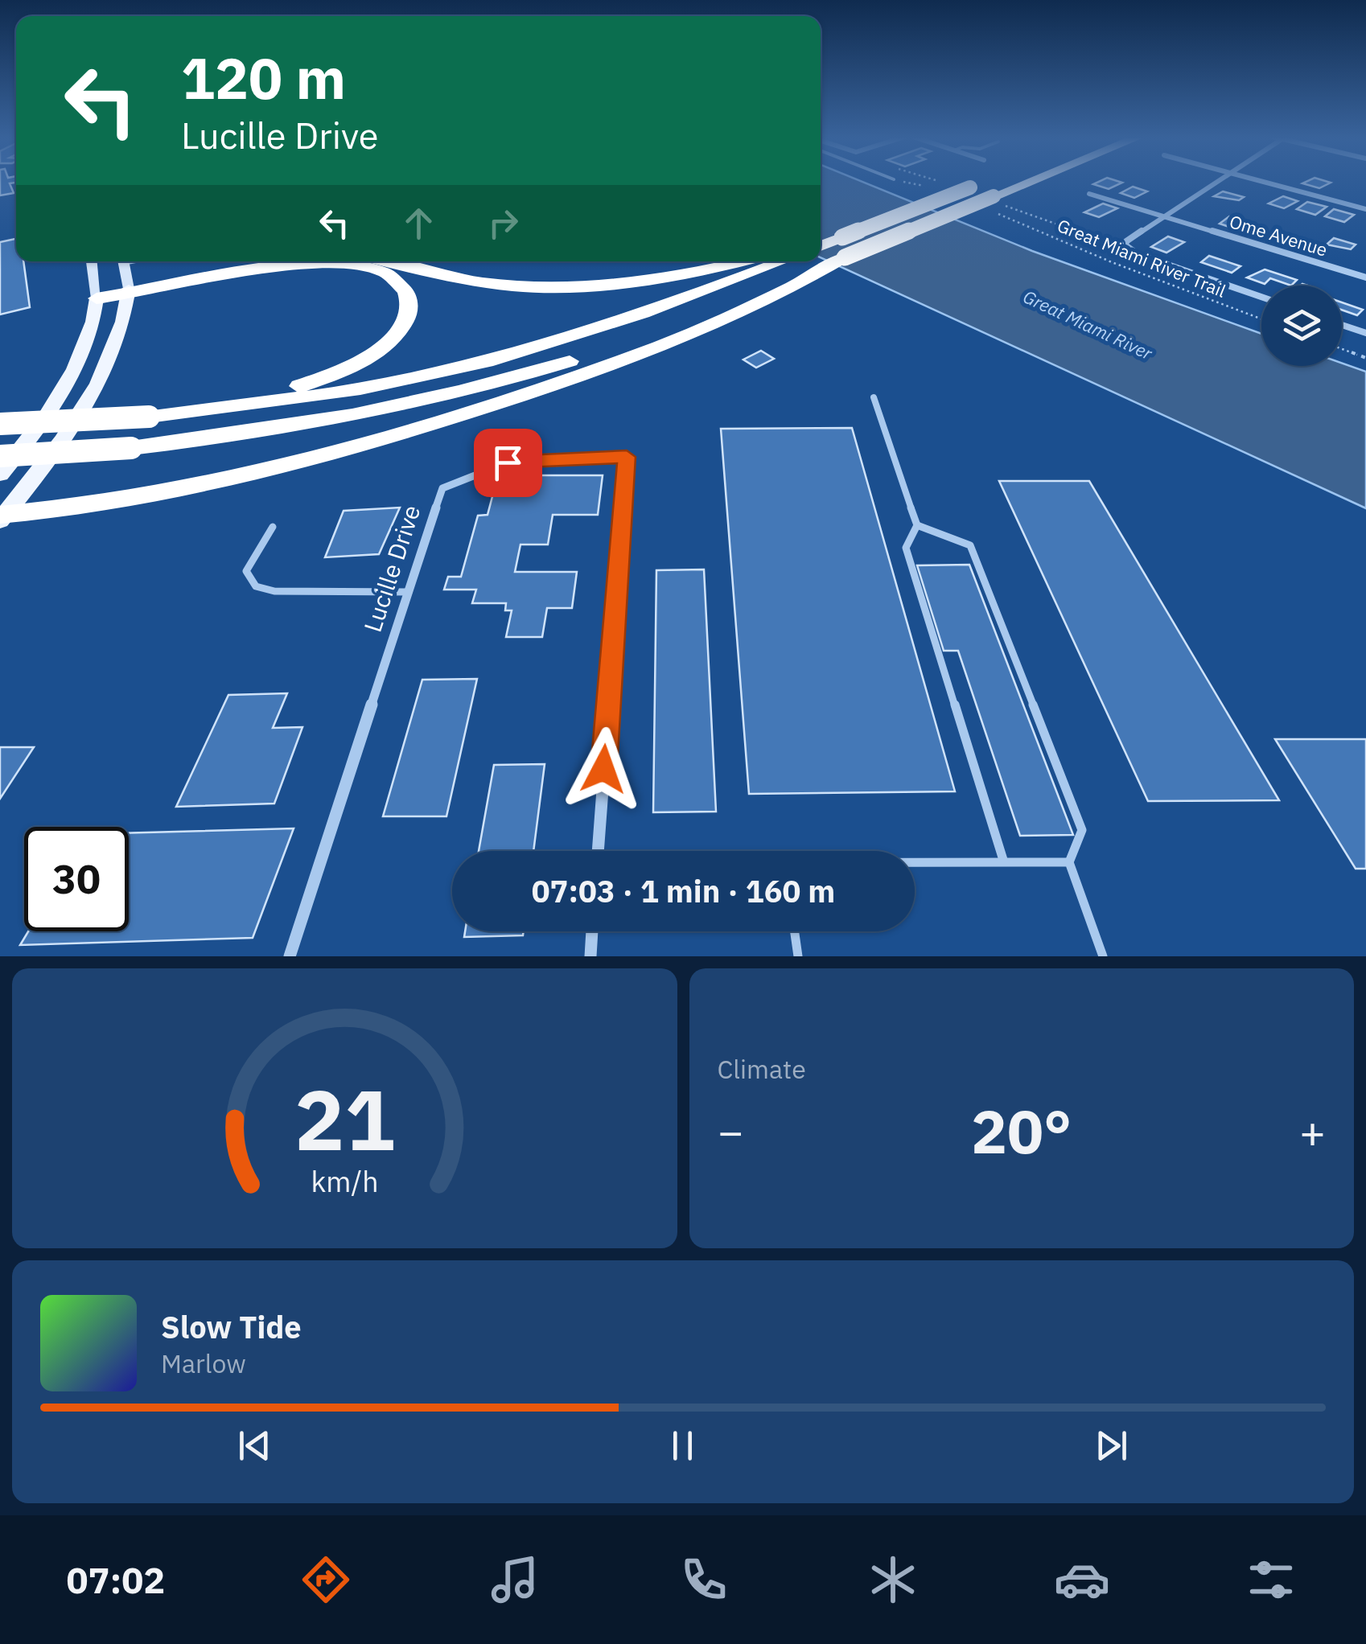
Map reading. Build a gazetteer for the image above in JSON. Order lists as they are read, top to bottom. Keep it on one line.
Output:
{"streets":{"street":["Ome Avenue","Lucille Drive"],"path":["Great Miami River Trail"]},"water":["Great Miami River"],"page":{"turn":["120 m","Lucille Drive"],"limit":"30","trip":"07:03 · 1 min · 160 m","tile":"Climate","heat":["−","20°","+"],"song":["Slow Tide","Marlow"],"tabs":"07:02","gauge":["21","km/h"]}}
